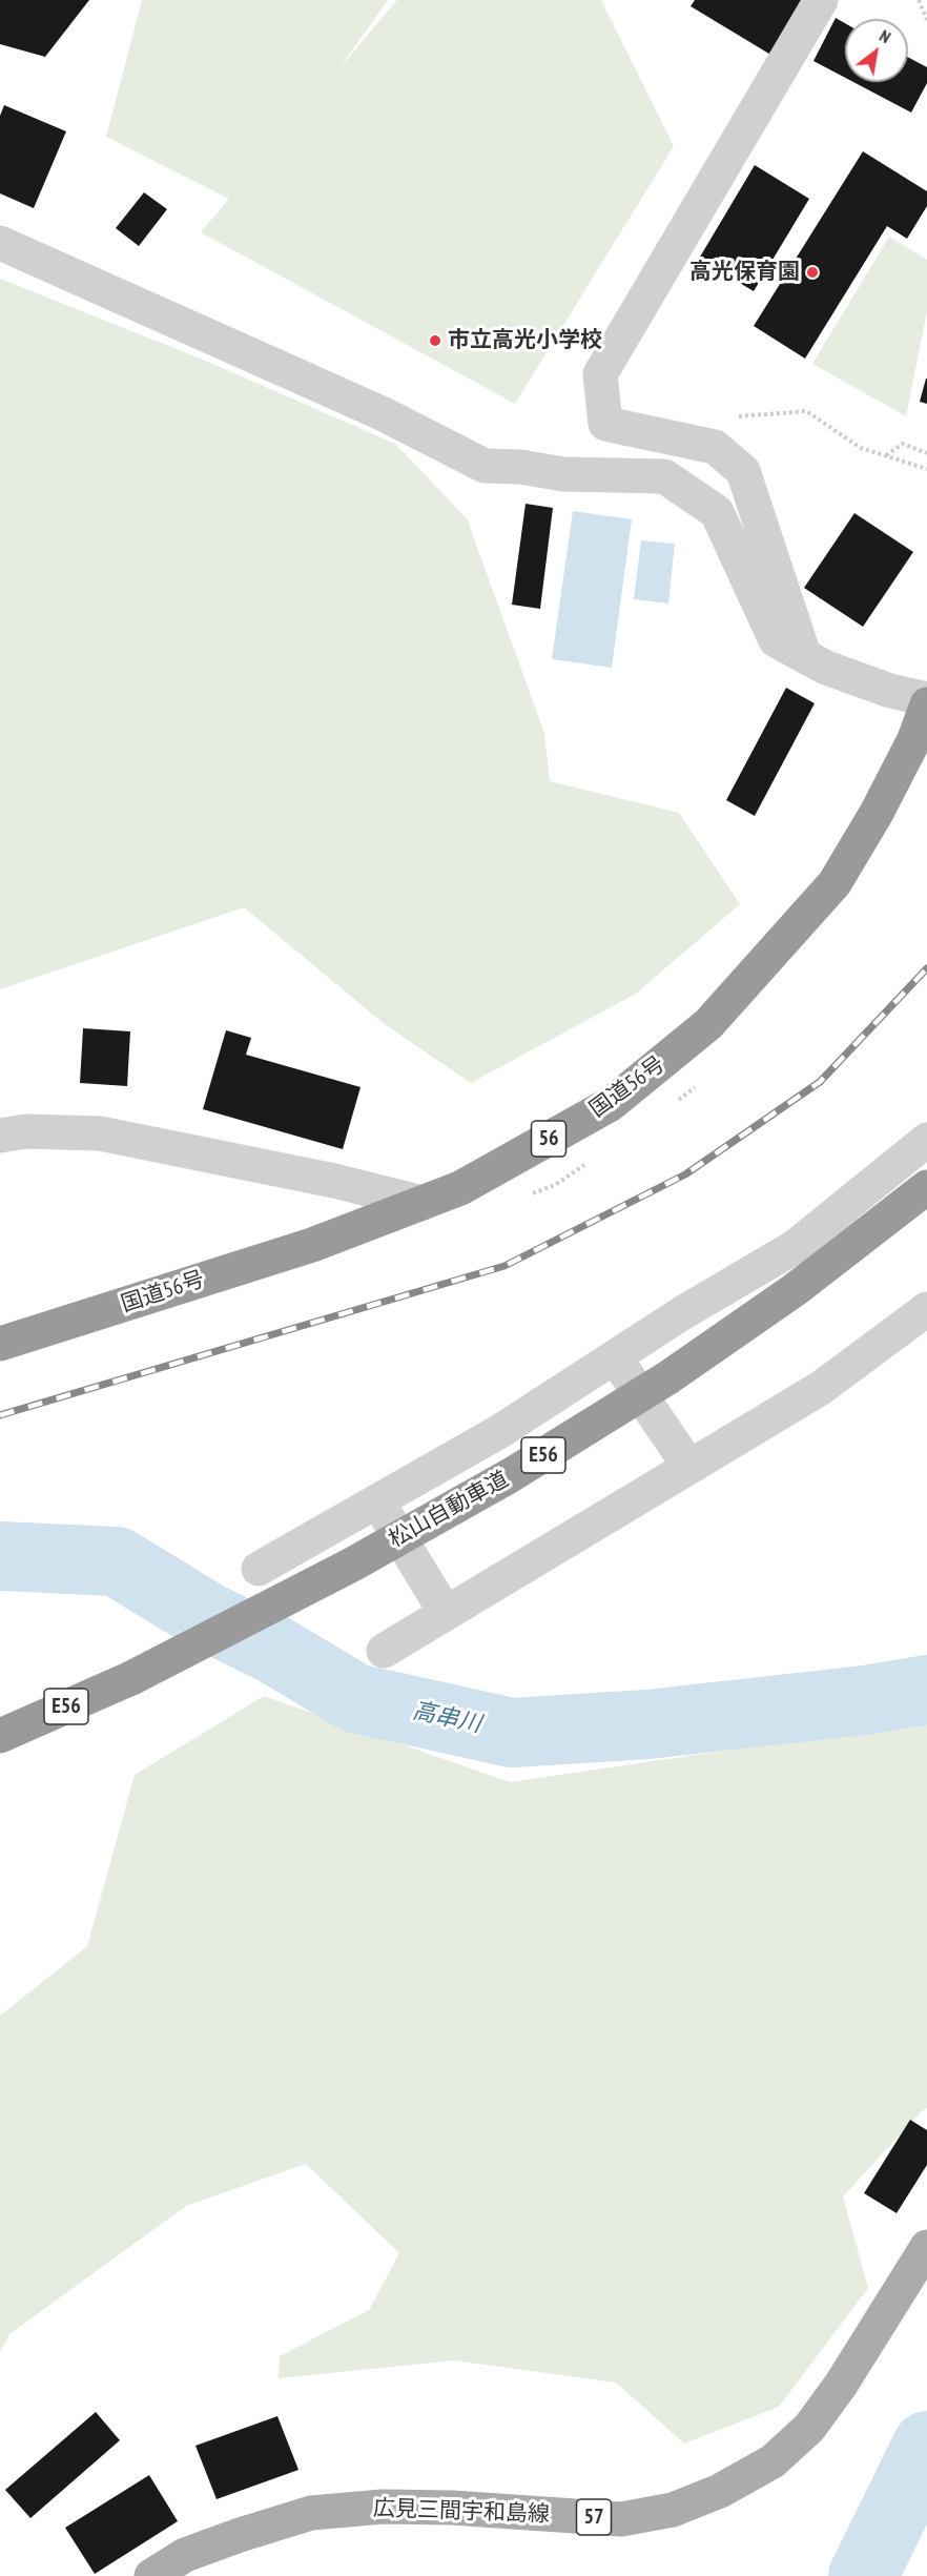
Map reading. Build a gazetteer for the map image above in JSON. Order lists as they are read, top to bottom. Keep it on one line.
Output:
{"streets":{"highway":["国道56号","56","E56","松山自動車道"],"main road":["広見三間宇和島線","57"]},"water":["高串川"],"places":["高光保育園","市立高光小学校"],"north":"top right"}
